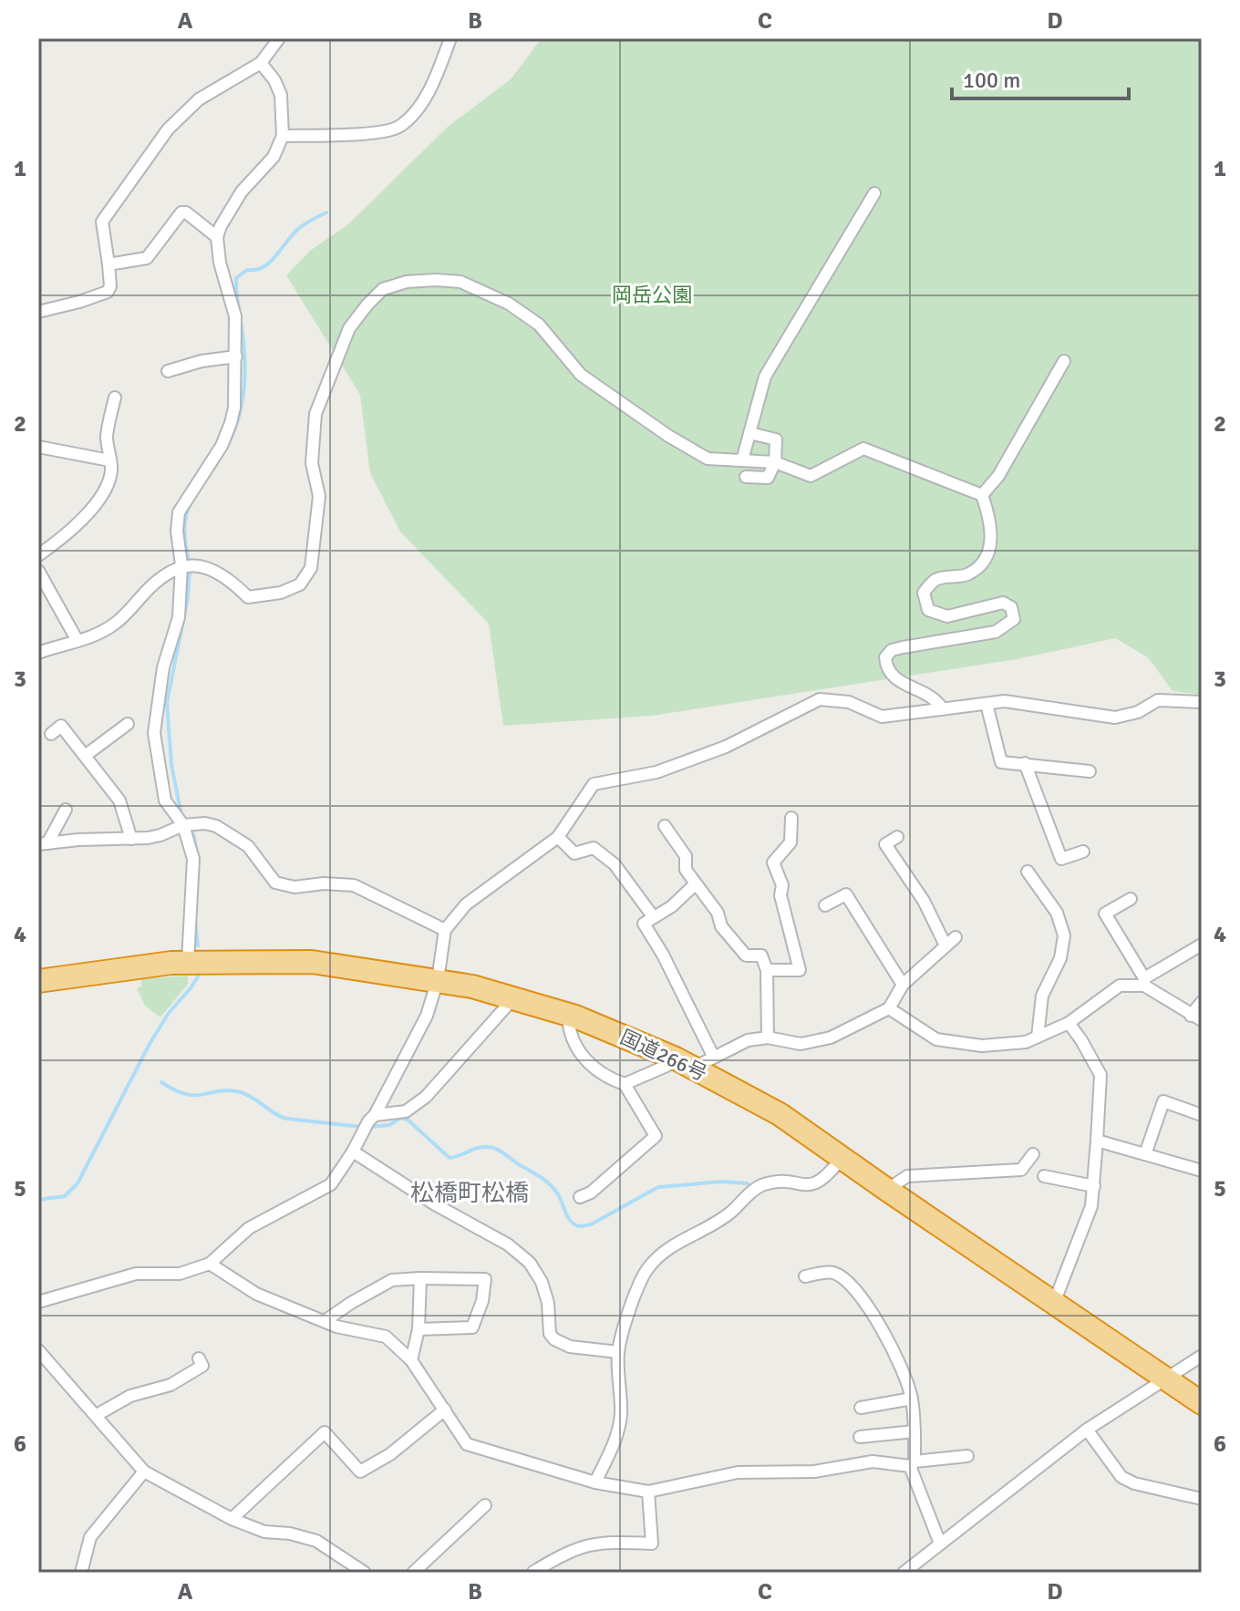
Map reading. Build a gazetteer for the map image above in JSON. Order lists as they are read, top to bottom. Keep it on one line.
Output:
{"streets":{"highway":["国道266号"]},"districts":["松橋町松橋"],"parks":["岡岳公園"],"scale_bar":"100 m","grid":{"columns":["A","B","C","D"],"rows":["1","2","3","4","5","6"]}}
